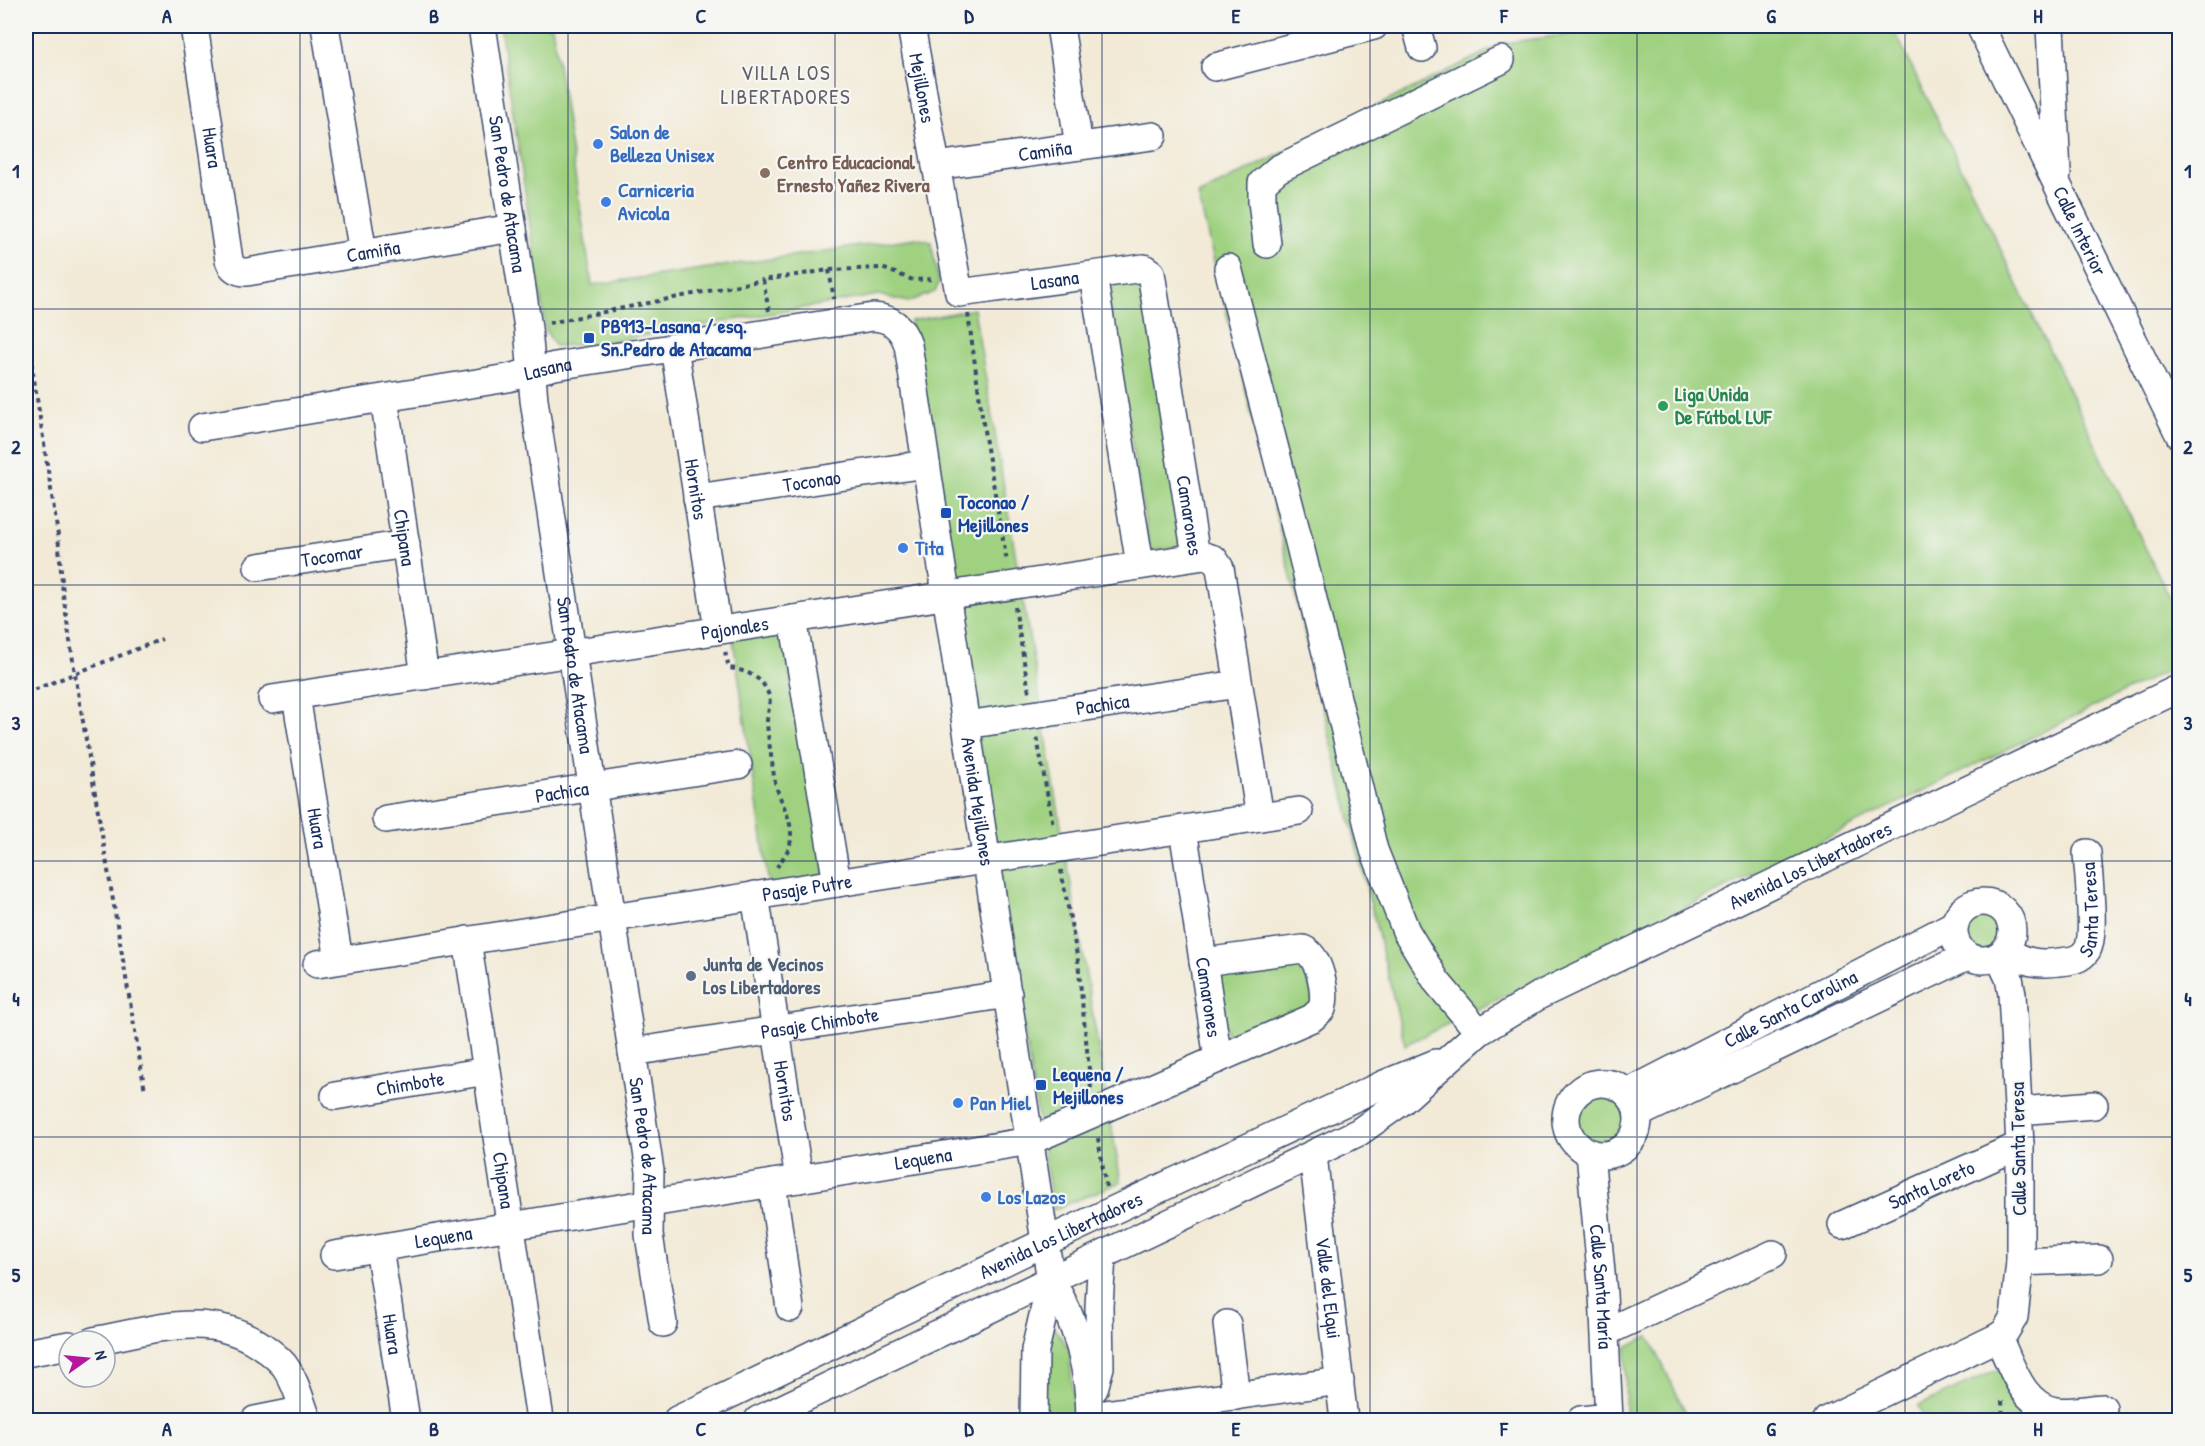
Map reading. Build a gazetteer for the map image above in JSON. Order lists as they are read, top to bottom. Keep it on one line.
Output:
{"streets":{"street":["Mejillones","Huara","Camiña","San Pedro de Atacama","Calle Interior","Lasana","Toconao","Hornitos","Camarones","Chipana","Tocomar","Pajonales","Pachica","Avenida Mejillones","Avenida Los Libertadores","Pasaje Putre","Santa Teresa","Calle Santa Carolina","Pasaje Chimbote","Chimbote","Calle Santa Teresa","Lequena","Santa Loreto","Calle Santa María","Valle del Elqui"]},"crossings":[["Mejillones","Camiña"],["Mejillones","Lasana"],["Huara","Camiña"],["Huara","Pajonales"],["Huara","Pasaje Putre"],["Huara","Lequena"],["Camiña","San Pedro de Atacama"],["San Pedro de Atacama","Lasana"],["San Pedro de Atacama","Pajonales"],["San Pedro de Atacama","Pachica"],["San Pedro de Atacama","Pasaje Putre"],["San Pedro de Atacama","Pasaje Chimbote"],["San Pedro de Atacama","Lequena"],["Lasana","Hornitos"],["Lasana","Camarones"],["Lasana","Chipana"],["Lasana","Avenida Mejillones"],["Toconao","Hornitos"],["Toconao","Avenida Mejillones"],["Hornitos","Pajonales"],["Hornitos","Pasaje Putre"],["Hornitos","Pasaje Chimbote"],["Hornitos","Lequena"],["Camarones","Pajonales"],["Camarones","Pachica"],["Camarones","Pasaje Putre"],["Camarones","Lequena"],["Chipana","Tocomar"],["Chipana","Pajonales"],["Chipana","Pasaje Putre"],["Chipana","Chimbote"],["Chipana","Lequena"],["Pajonales","Avenida Mejillones"],["Pachica","Avenida Mejillones"],["Avenida Mejillones","Avenida Los Libertadores"],["Avenida Mejillones","Pasaje Putre"],["Avenida Mejillones","Pasaje Chimbote"],["Avenida Mejillones","Lequena"],["Avenida Los Libertadores","Valle del Elqui"],["Santa Teresa","Calle Santa Carolina"],["Santa Teresa","Calle Santa Teresa"],["Calle Santa Carolina","Calle Santa Teresa"],["Calle Santa Carolina","Calle Santa María"],["Calle Santa Teresa","Santa Loreto"]],"districts":["VILLA LOS LIBERTADORES"],"places":{"other":["Salon de Belleza Unisex","Centro Educacional Ernesto Yañez Rivera","Carniceria Avicola","Liga Unida De Fútbol LUF","Tita","Junta de Vecinos Los Libertadores","Pan Miel","Los Lazos"],"transit":["PB913-Lasana / esq. Sn.Pedro de Atacama","Toconao / Mejillones","Lequena / Mejillones"]},"north":"right","grid":{"columns":["A","B","C","D","E","F","G","H"],"rows":["1","2","3","4","5"]}}
